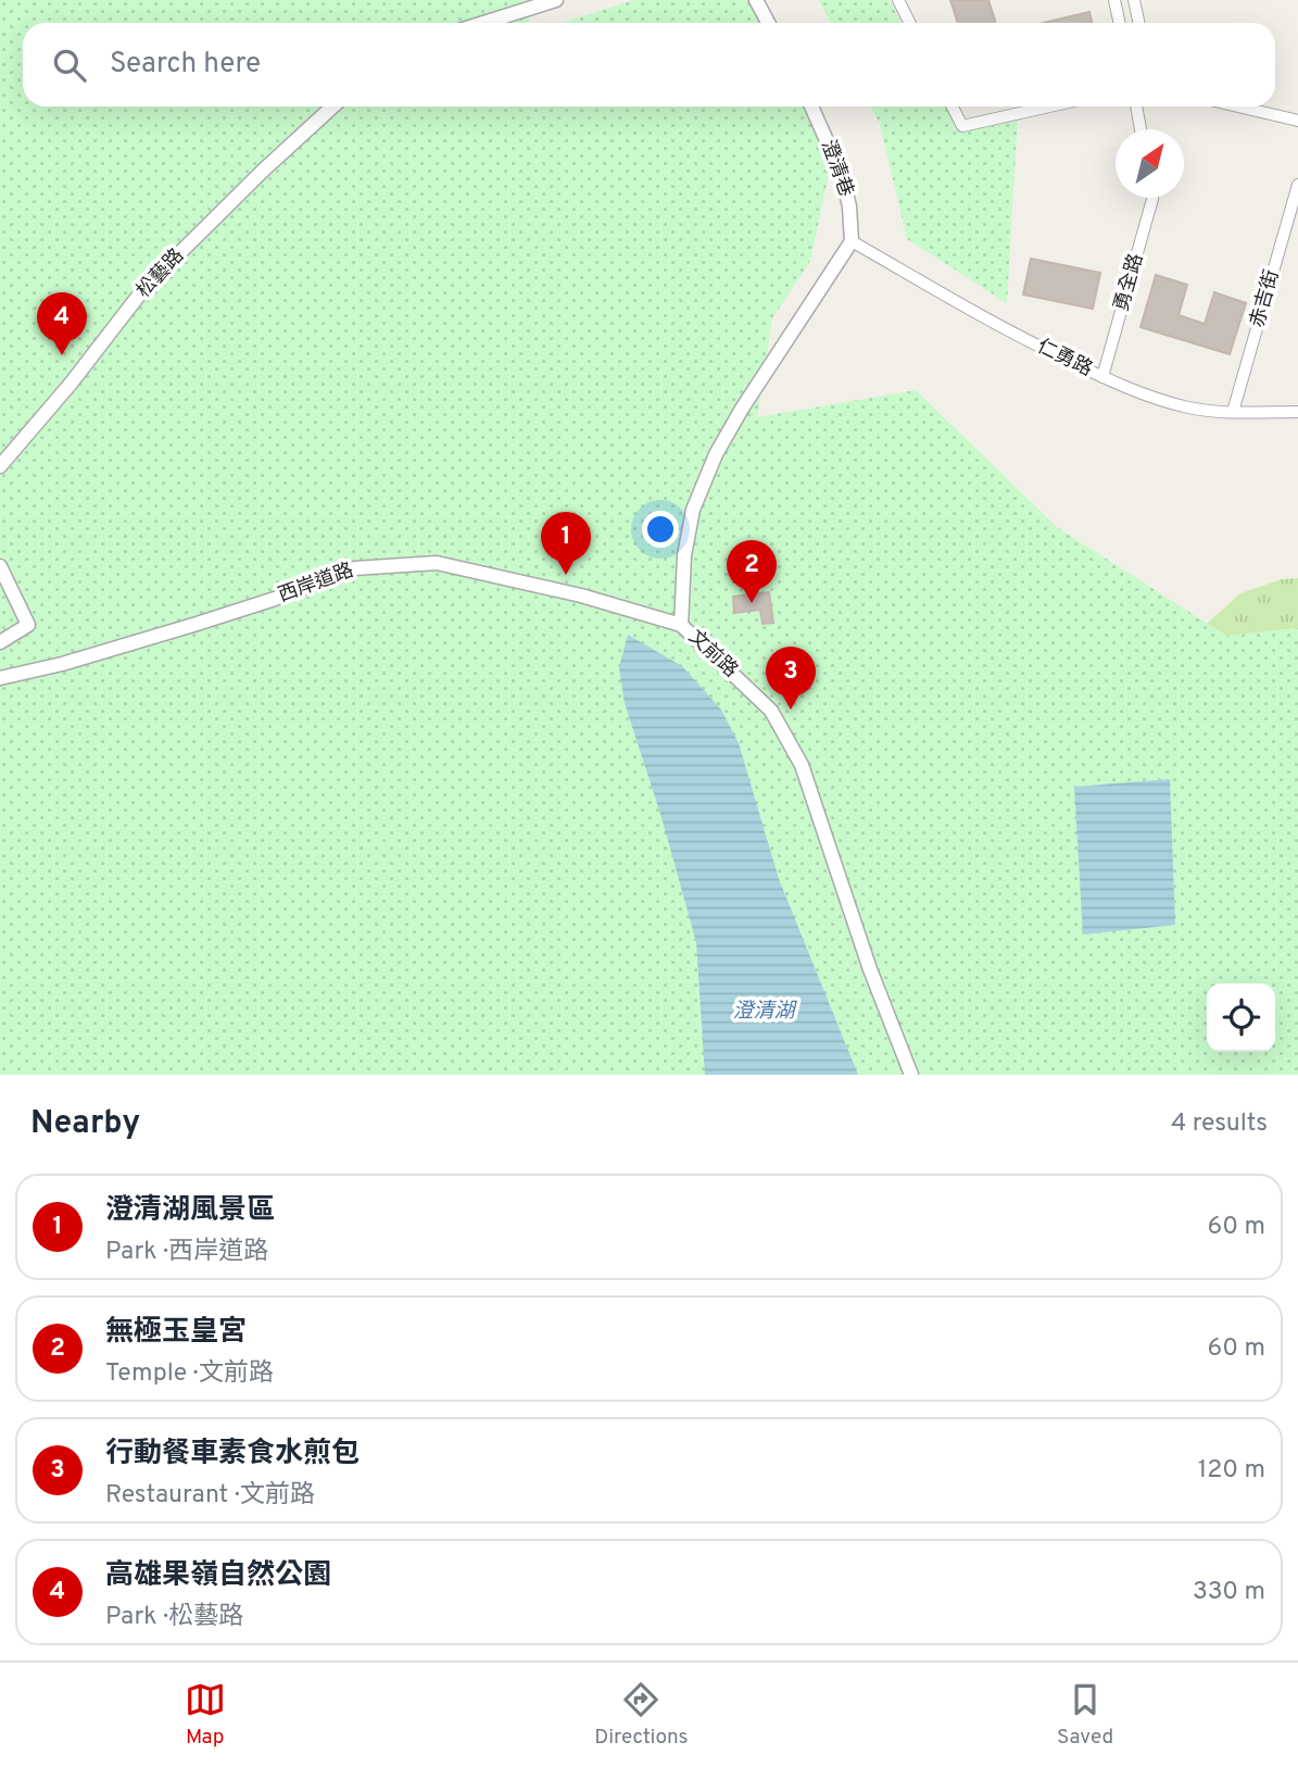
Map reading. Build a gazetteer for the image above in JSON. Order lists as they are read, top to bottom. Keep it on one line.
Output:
{"streets":{"street":["澄清巷","松藝路","勇全路","赤吉街","仁勇路","西岸道路","文前路"]},"crossings":[["澄清巷","仁勇路"],["澄清巷","文前路"],["勇全路","仁勇路"],["赤吉街","仁勇路"],["仁勇路","文前路"],["西岸道路","文前路"]],"water":["澄清湖"],"north":"top right","page":{"search":"Search here","pins":["4","1","2","3"],"heading":["Nearby","4 results"],"list":[{"mark":"1","name":"澄清湖風景區","note":"Park · 西岸道路","value":"60 m"},{"mark":"2","name":"無極玉皇宮","note":"Temple · 文前路","value":"60 m"},{"mark":"3","name":"行動餐車素食水煎包","note":"Restaurant · 文前路","value":"120 m"},{"mark":"4","name":"高雄果嶺自然公園","note":"Park · 松藝路","value":"330 m"}],"nav":["Map","Directions","Saved"]}}
